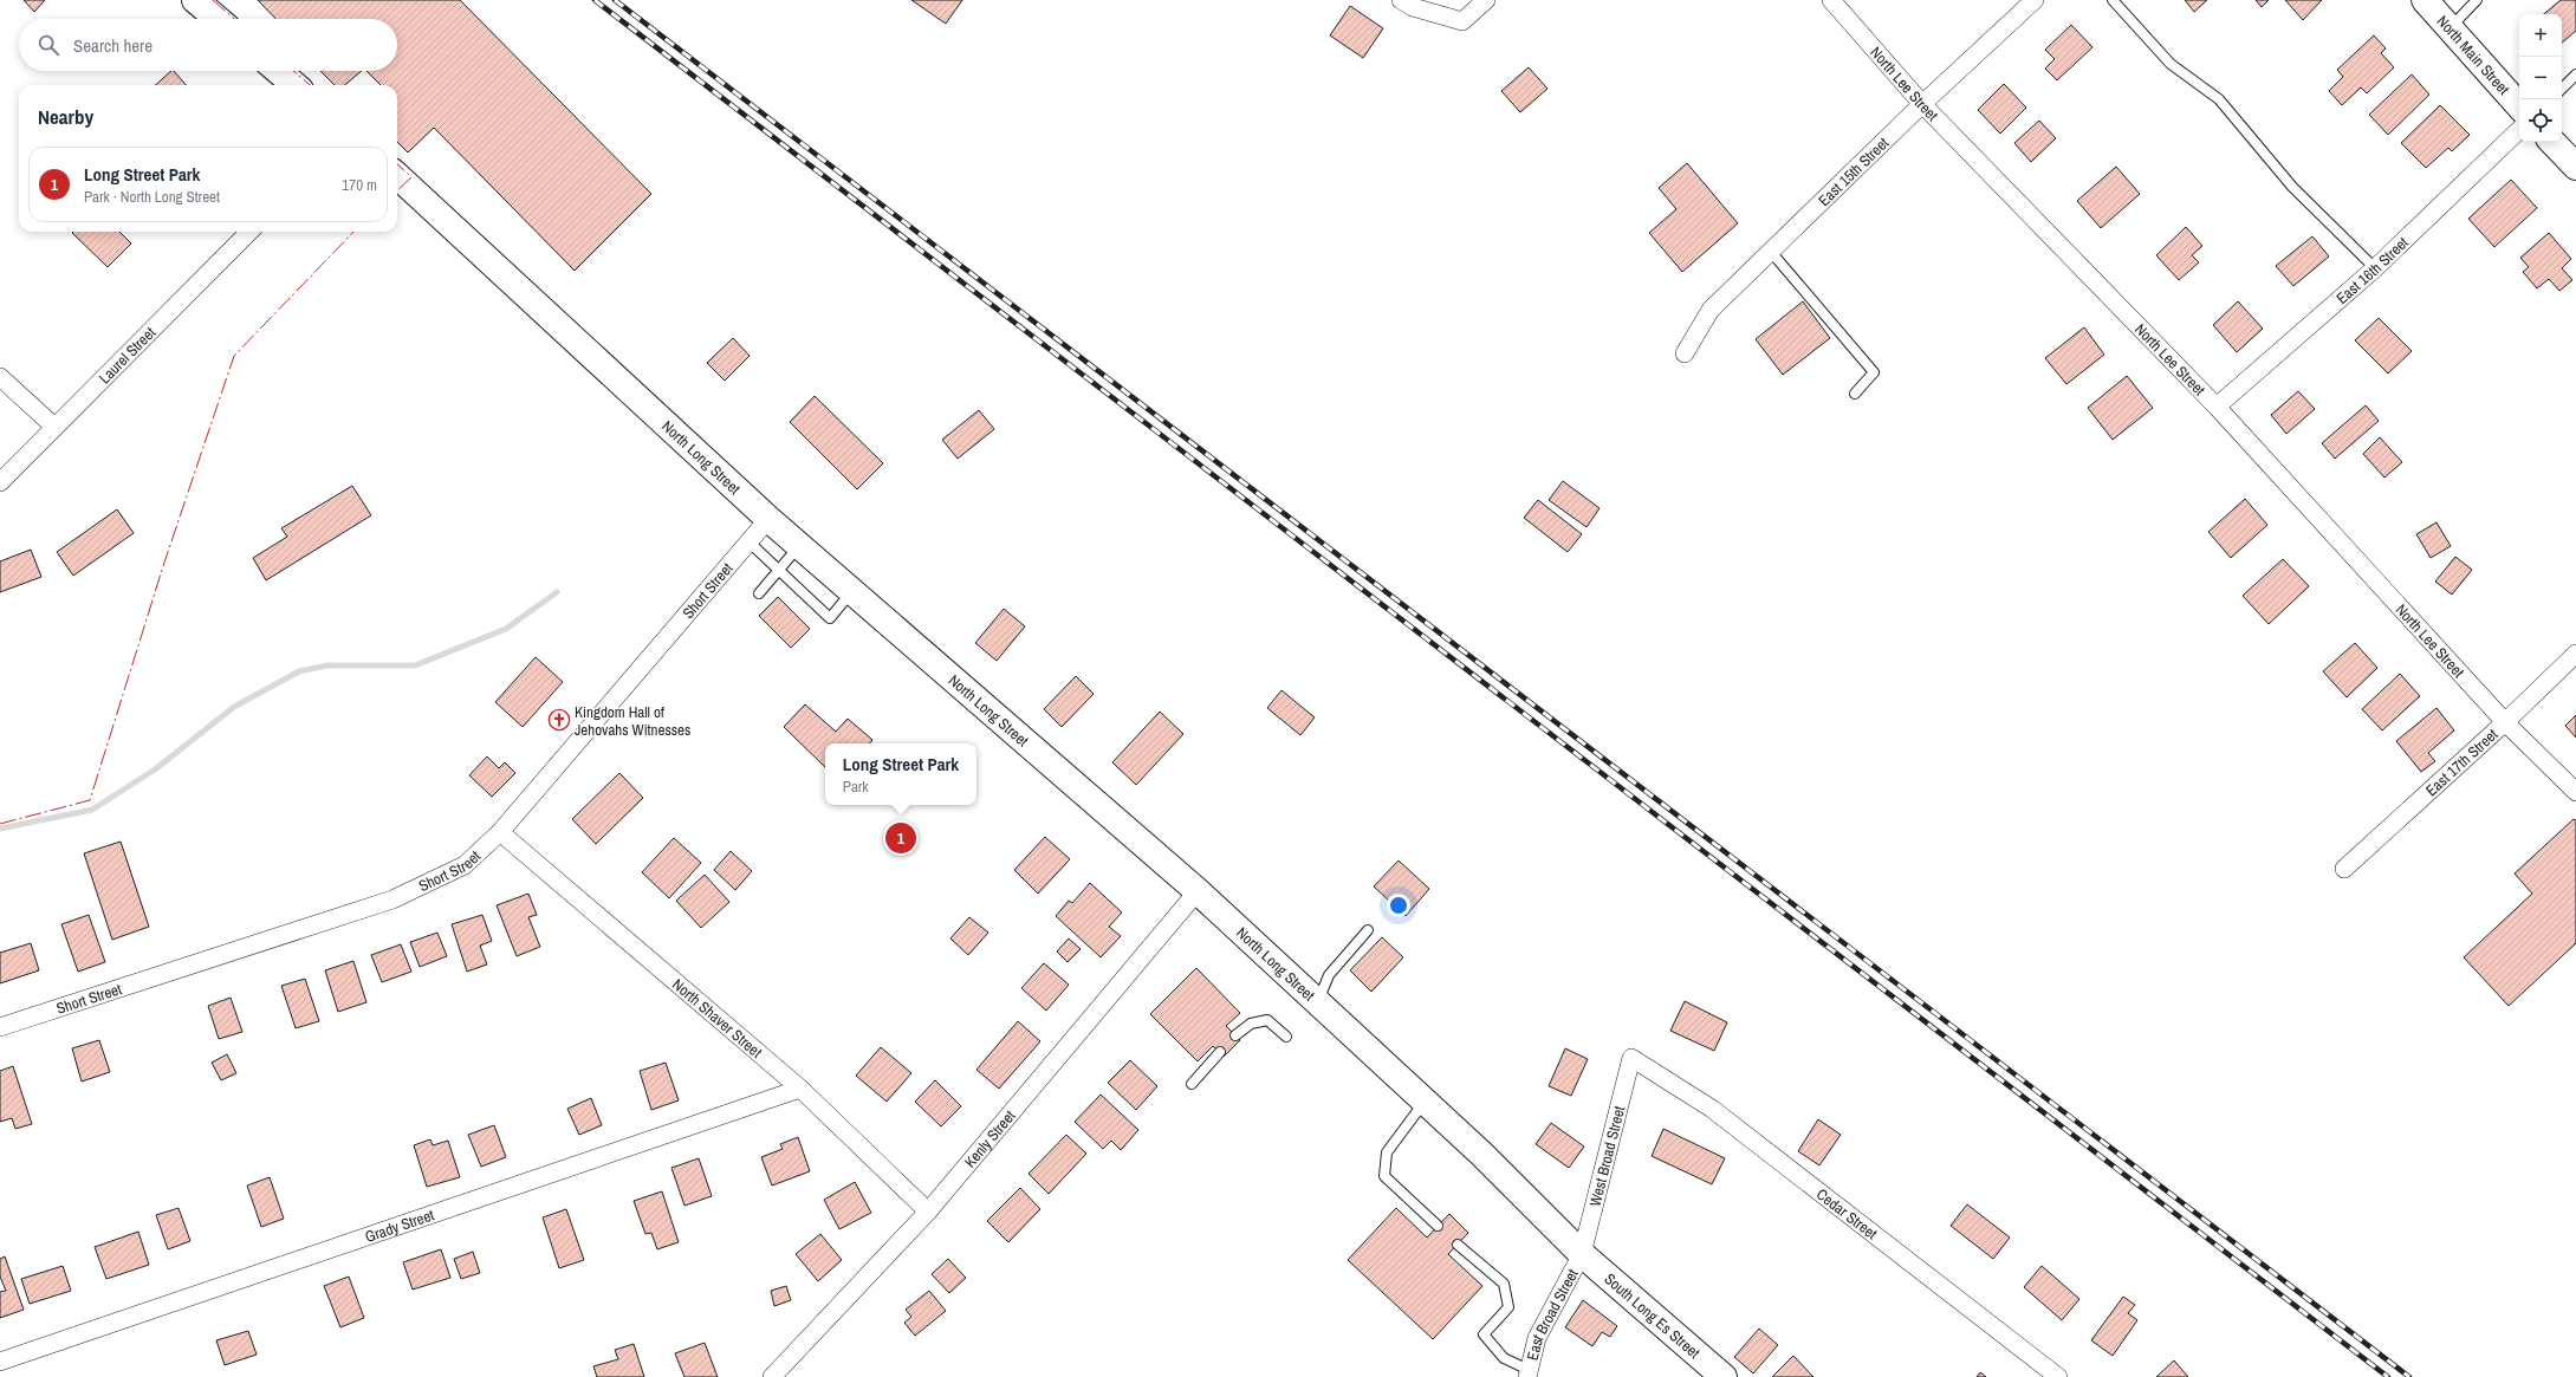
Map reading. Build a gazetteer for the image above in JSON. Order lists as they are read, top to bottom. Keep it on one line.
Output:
{"streets":{"street":["North Main Street","North Lee Street","East 15th Street","East 16th Street","Laurel Street","North Long Street","Short Street","East 17th Street","North Shaver Street","Kenly Street","West Broad Street","Cedar Street","Grady Street","East Broad Street","South Long Es Street"]},"crossings":[["North Lee Street","East 15th Street"],["North Lee Street","East 16th Street"],["North Lee Street","East 17th Street"],["North Long Street","Short Street"],["North Long Street","Kenly Street"],["North Long Street","West Broad Street"],["North Long Street","East Broad Street"],["North Long Street","South Long Es Street"],["Short Street","North Shaver Street"],["North Shaver Street","Kenly Street"],["North Shaver Street","Grady Street"],["West Broad Street","Cedar Street"],["West Broad Street","East Broad Street"],["West Broad Street","South Long Es Street"],["East Broad Street","South Long Es Street"]],"places":{"church":["Kingdom Hall of Jehovahs Witnesses"]},"page":{"map_buttons":["+","−"],"search":"Search here","heading":"Nearby","list":[{"mark":"1","name":"Long Street Park","note":"Park · North Long Street","value":"170 m"}],"popup":["Long Street Park","Park"],"pins":"1"}}
